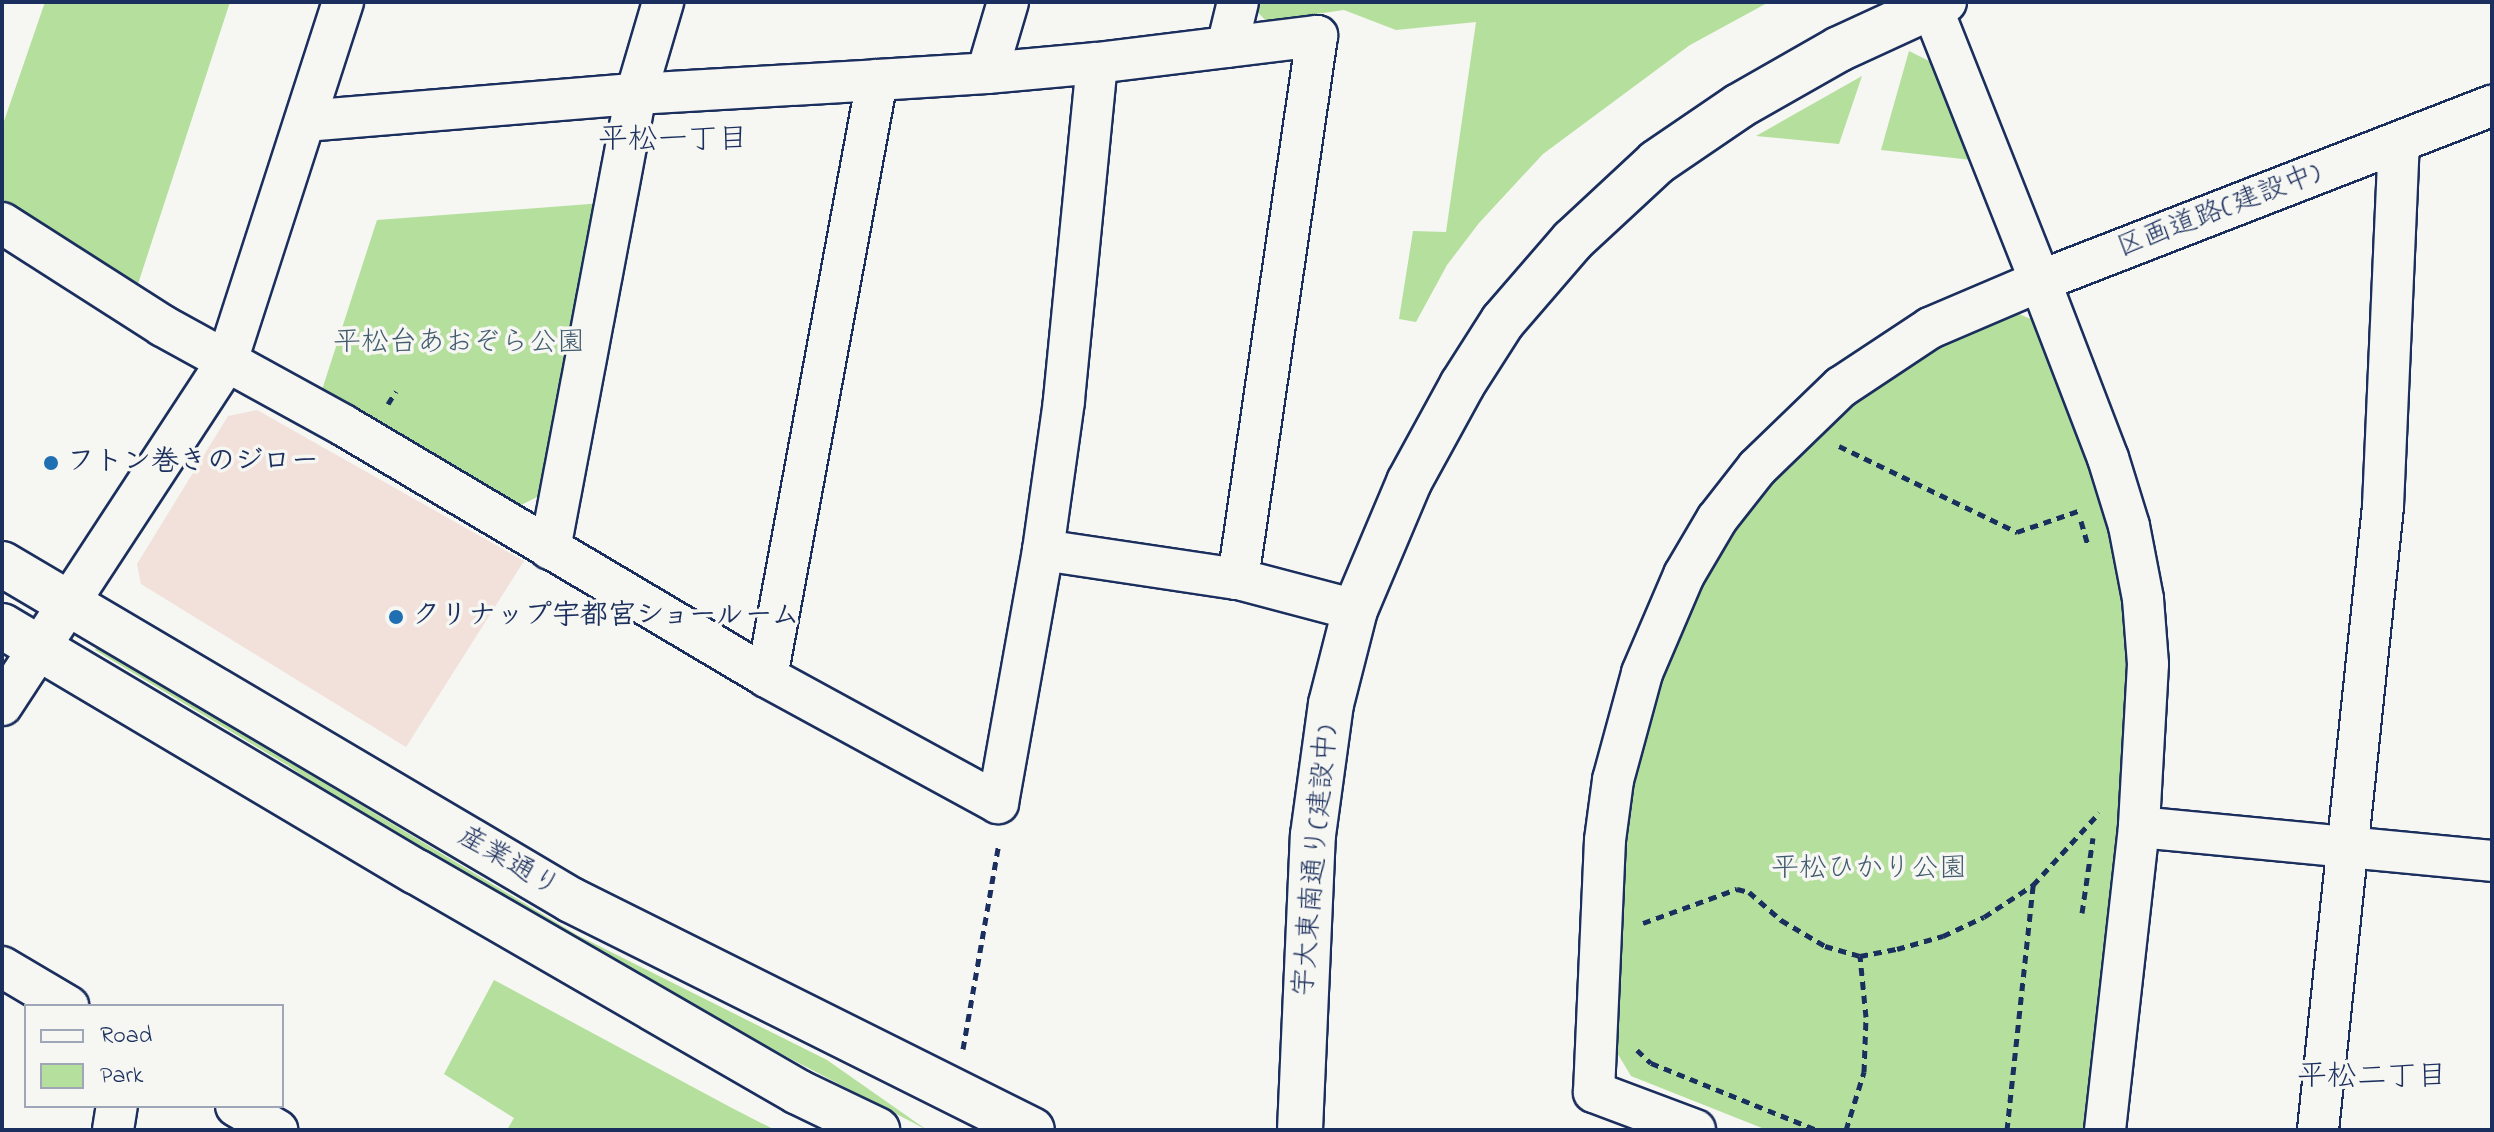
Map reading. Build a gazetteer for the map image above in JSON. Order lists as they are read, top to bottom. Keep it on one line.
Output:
{"streets":{"street":["区画道路(建設中)","宇大東南通り(建設中)","産業通り"]},"districts":["平松一丁目","平松二丁目"],"parks":["平松台あおぞら公園","平松ひかり公園"],"places":["フトン巻きのジロー","クリナップ宇都宮ショールーム"],"legend":["Road","Park"]}
